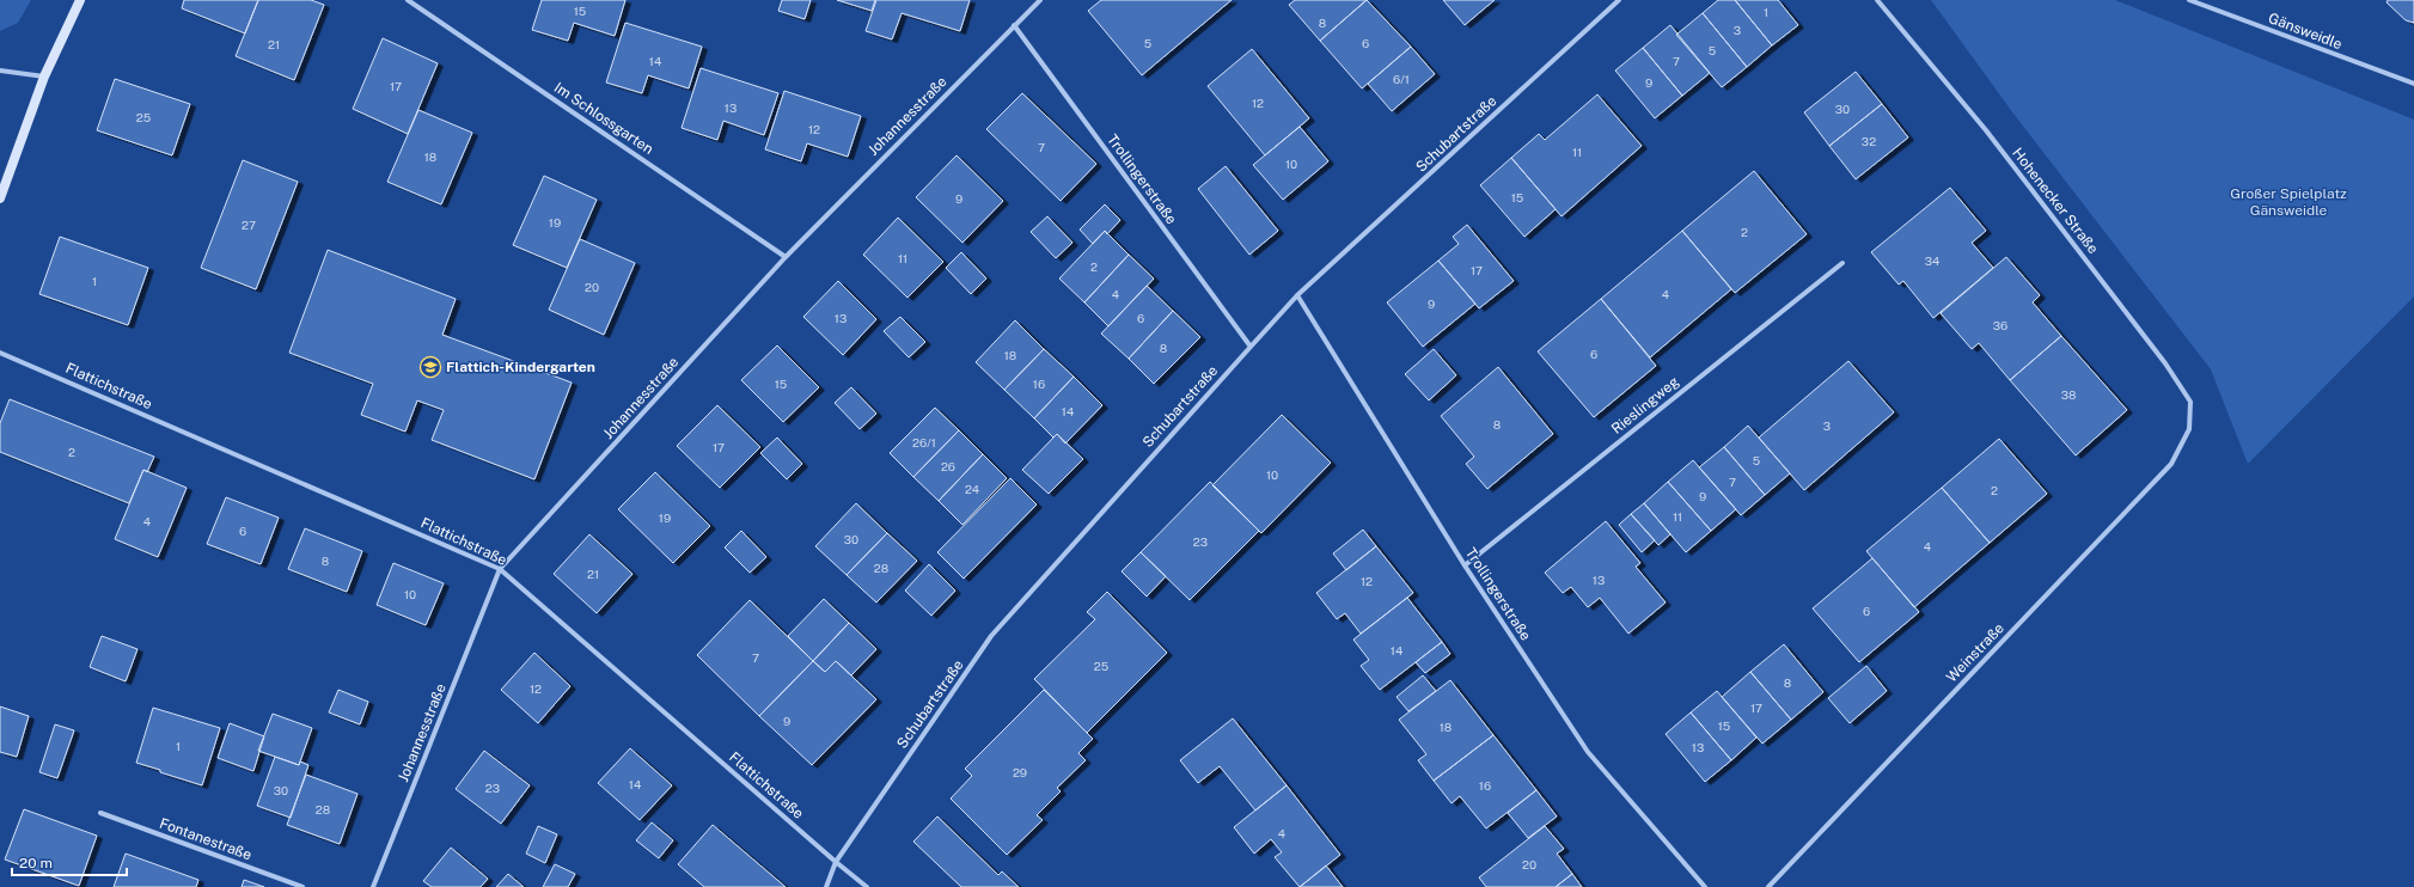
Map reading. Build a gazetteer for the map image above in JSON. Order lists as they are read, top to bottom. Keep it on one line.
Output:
{"streets":{"street":["Gänsweidle","Johannesstraße","Im Schlossgarten","Schubartstraße","Trollingerstraße","Hohenecker Straße","Flattichstraße","Rieslingweg","Weinstraße","Fontanestraße"]},"crossings":[["Johannesstraße","Im Schlossgarten"],["Johannesstraße","Trollingerstraße"],["Johannesstraße","Flattichstraße"],["Schubartstraße","Trollingerstraße"],["Schubartstraße","Flattichstraße"],["Trollingerstraße","Rieslingweg"],["Hohenecker Straße","Weinstraße"]],"parks":["Großer Spielplatz Gänsweidle"],"places":{"school or university":["Flattich-Kindergarten"]},"house_numbers":["15","1","8","3","5","6","21","5","14","7","6/1","9","17","12","13","30","25","12","32","7","11","18","10","15","9","19","27","2","11","34","2","17","1","20","4","4","9","13","6","36","8","6","18","15","16","38","14","8","3","26/1","17","2","5","26","10","7","24","2","9","11","19","4","6","30","23","4","8","28","21","13","12","10","6","14","7","25","8","12","17","9","15","18","1","13","29","14","16","23","30","28","4","20"],"scale_bar":"20 m"}
